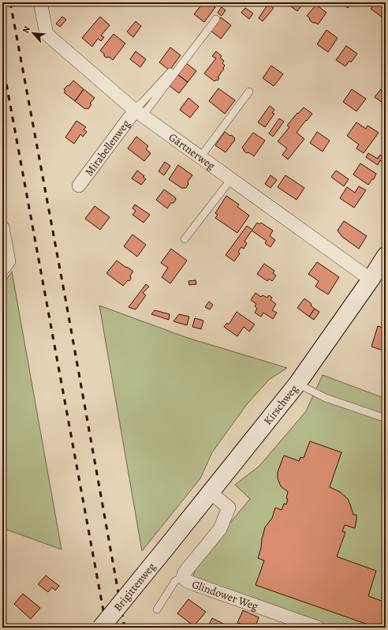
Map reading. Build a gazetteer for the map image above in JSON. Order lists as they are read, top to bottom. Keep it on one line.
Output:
{"streets":{"street":["Mirabellenweg","Gärtnerweg","Kirschweg","Brigittenweg","Glindower Weg"]},"crossings":[["Mirabellenweg","Gärtnerweg"],["Gärtnerweg","Kirschweg"],["Kirschweg","Brigittenweg"],["Kirschweg","Glindower Weg"]],"north":"top left"}
